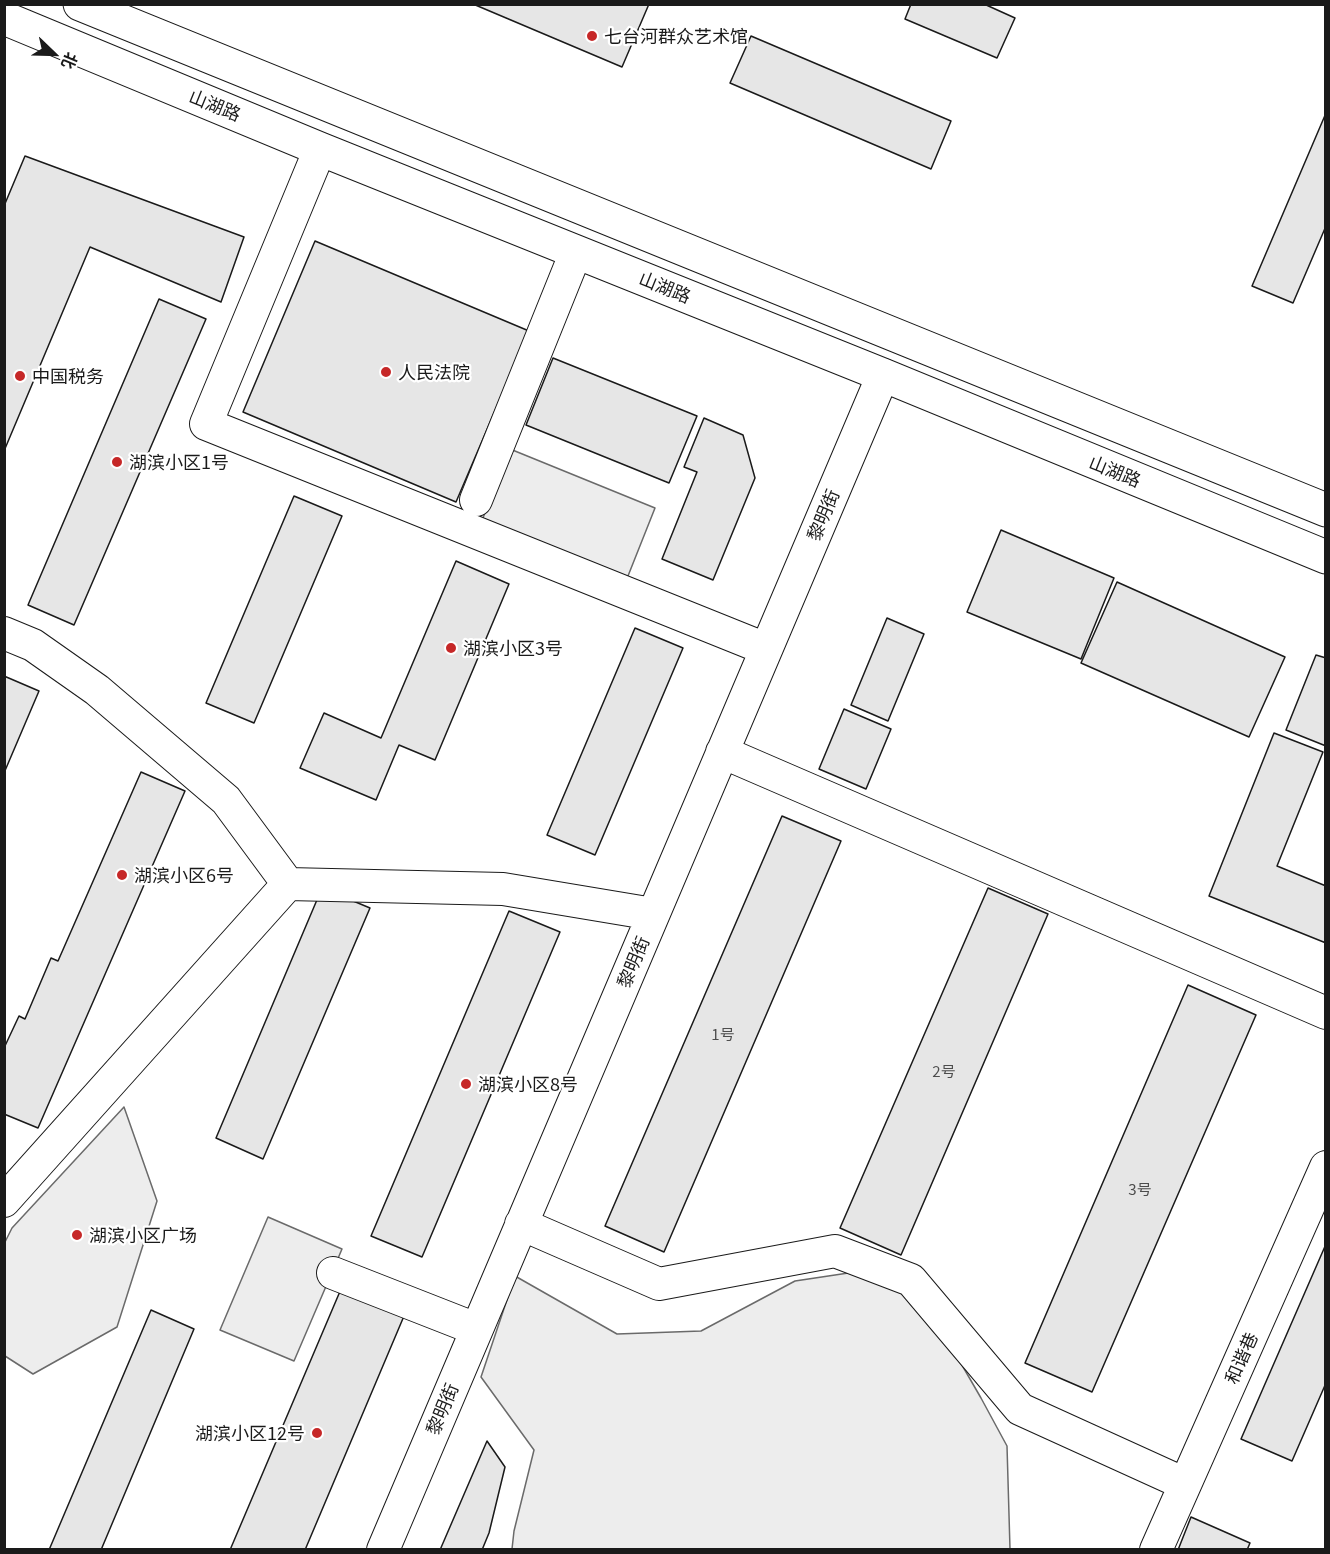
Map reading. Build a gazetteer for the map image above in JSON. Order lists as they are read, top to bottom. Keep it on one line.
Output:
{"streets":{"main road":["山湖路"],"street":["黎明街","和谐巷"]},"crossings":[["山湖路","黎明街"]],"places":["七台河群众艺术馆","人民法院","中国税务","湖滨小区1号","湖滨小区3号","湖滨小区6号","湖滨小区8号","湖滨小区广场","湖滨小区12号"],"house_numbers":["1号","2号","3号"],"north":"bottom right"}
